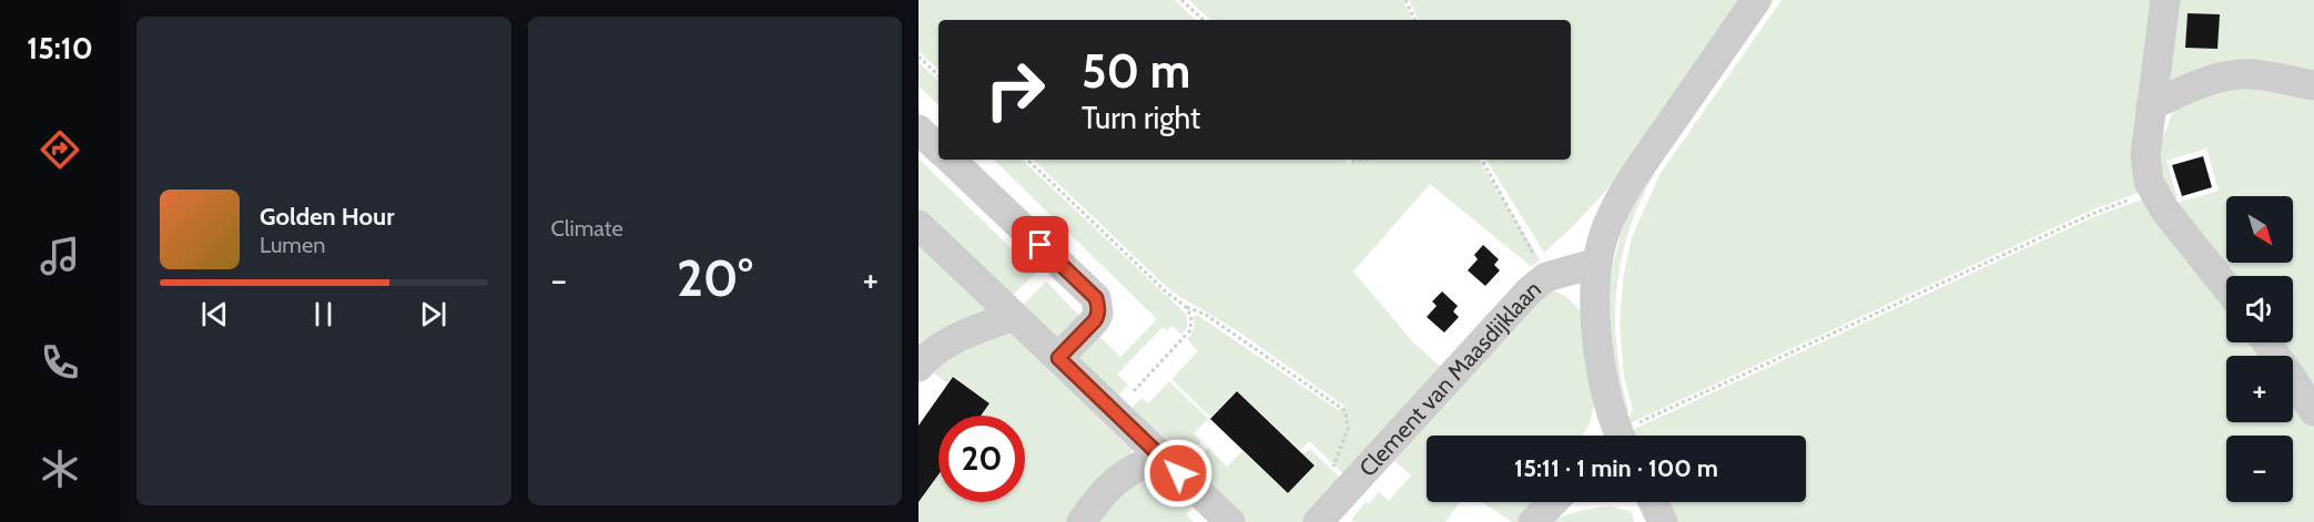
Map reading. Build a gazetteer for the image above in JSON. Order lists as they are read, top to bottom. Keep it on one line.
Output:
{"streets":{"street":["Clement van Maasdijklaan"]},"north":"bottom right","page":{"tabs":"15:10","tile":"Climate","turn":["50 m","Turn right"],"song":["Golden Hour","Lumen"],"map_buttons":["+","−"],"heat":["−","20°","+"],"limit":"20","trip":"15:11 · 1 min · 100 m"}}
